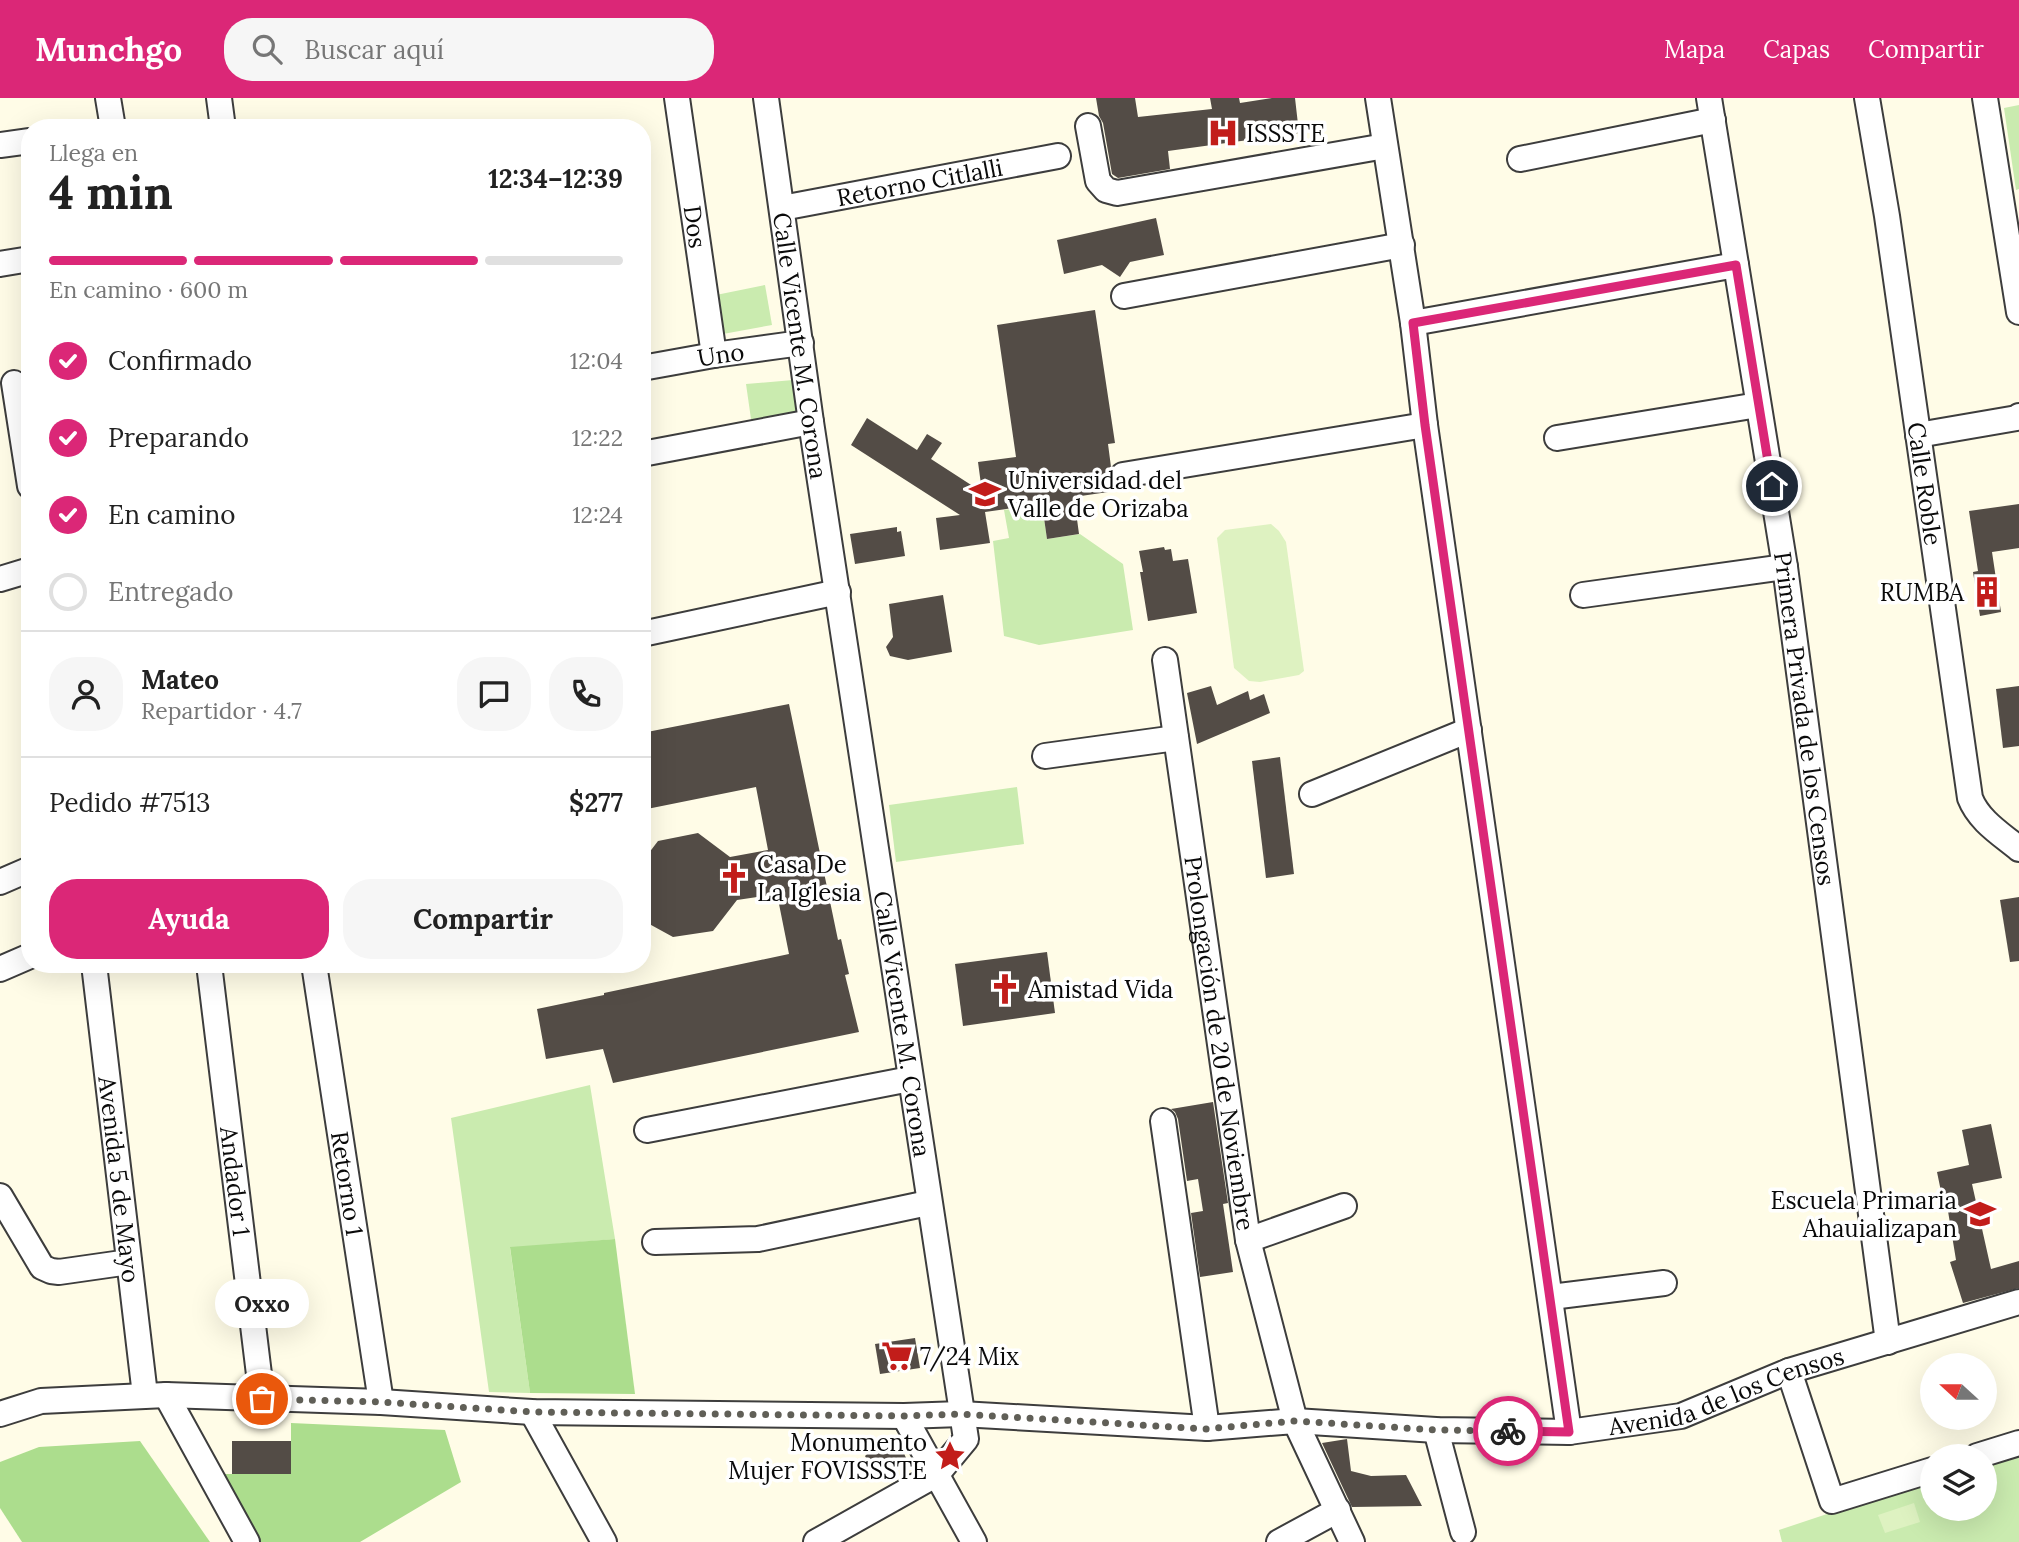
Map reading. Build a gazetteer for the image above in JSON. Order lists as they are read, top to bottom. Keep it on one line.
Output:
{"streets":{"street":["Retorno Citlalli","Dos","Calle Vicente M. Corona","Uno","Calle Roble","Primera Privada de los Censos","Prolongación de 20 de Noviembre","Avenida 5 de Mayo","Andador 1","Retorno 1","Avenida de los Censos"]},"crossings":[["Retorno Citlalli","Calle Vicente M. Corona"],["Dos","Uno"],["Calle Vicente M. Corona","Uno"],["Calle Vicente M. Corona","Avenida de los Censos"],["Primera Privada de los Censos","Avenida de los Censos"],["Prolongación de 20 de Noviembre","Avenida de los Censos"],["Avenida 5 de Mayo","Avenida de los Censos"],["Andador 1","Avenida de los Censos"],["Retorno 1","Avenida de los Censos"]],"places":{"hospital":["ISSSTE"],"school or university":["Universidad del Valle de Orizaba","Escuela Primaria Ahauializapan"],"building":["RUMBA"],"church":["Casa De La Iglesia","Amistad Vida"],"supermarket":["7/24 Mix"],"other":["Oxxo"],"place":["Monumento Mujer FOVISSSTE"]},"north":"left","page":{"header":"Munchgo","search":"Buscar aquí","nav":["Mapa","Capas","Compartir"],"heading":["4 min","Llega en","12:34–12:39"],"panel":["Mateo","Repartidor · 4.7","Pedido #7513","$277"],"bar":"En camino · 600 m","list":[["Confirmado","12:04"],["Preparando","12:22"],["En camino","12:24"],"Entregado"],"buttons":["Ayuda","Compartir"],"bubble":"Oxxo"}}
